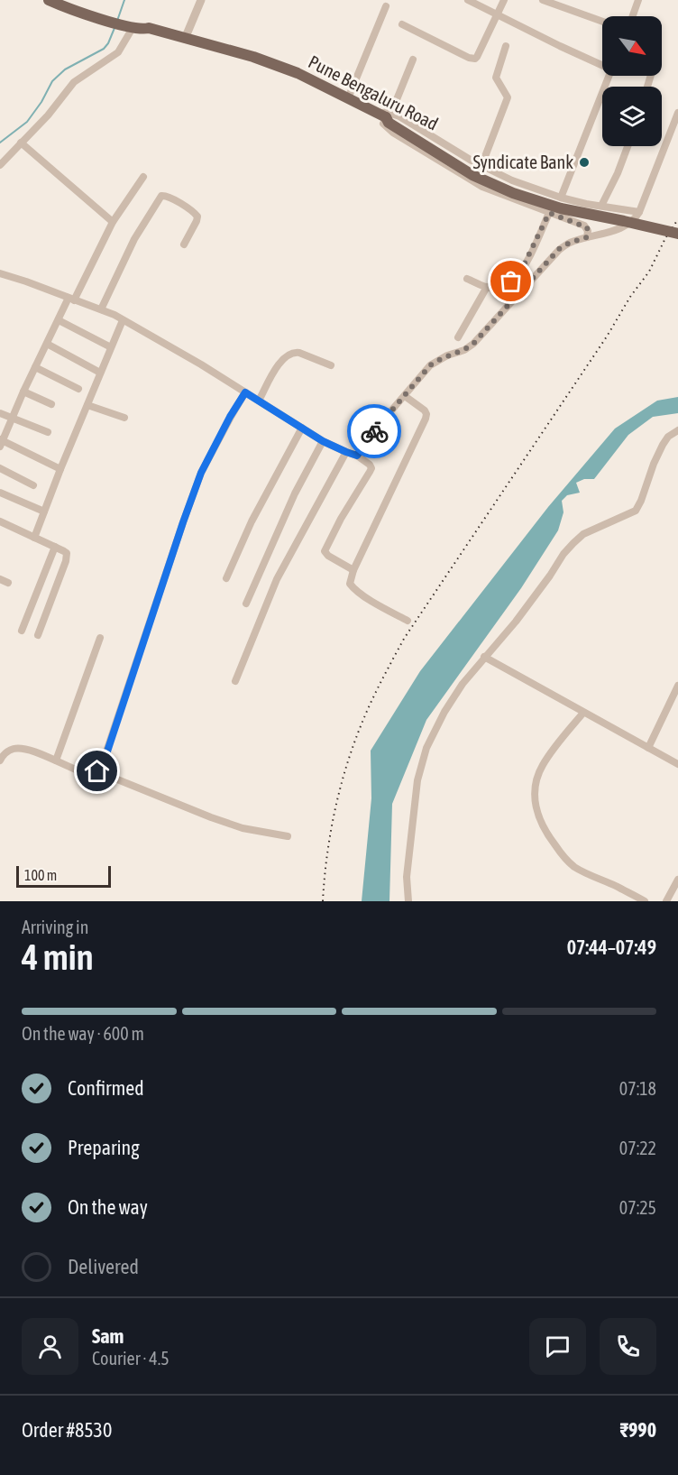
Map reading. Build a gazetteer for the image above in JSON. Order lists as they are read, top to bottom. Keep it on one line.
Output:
{"streets":{"main road":["Pune Bengaluru Road"]},"places":["Syndicate Bank"],"scale_bar":"100 m","north":"bottom right","page":{"scale":"100 m","heading":["4 min","Arriving in","07:44–07:49"],"panel":["Sam","Courier · 4.5","Order #8530","₹990"],"bar":"On the way · 600 m","list":[["Confirmed","07:18"],["Preparing","07:22"],["On the way","07:25"],"Delivered"]}}
